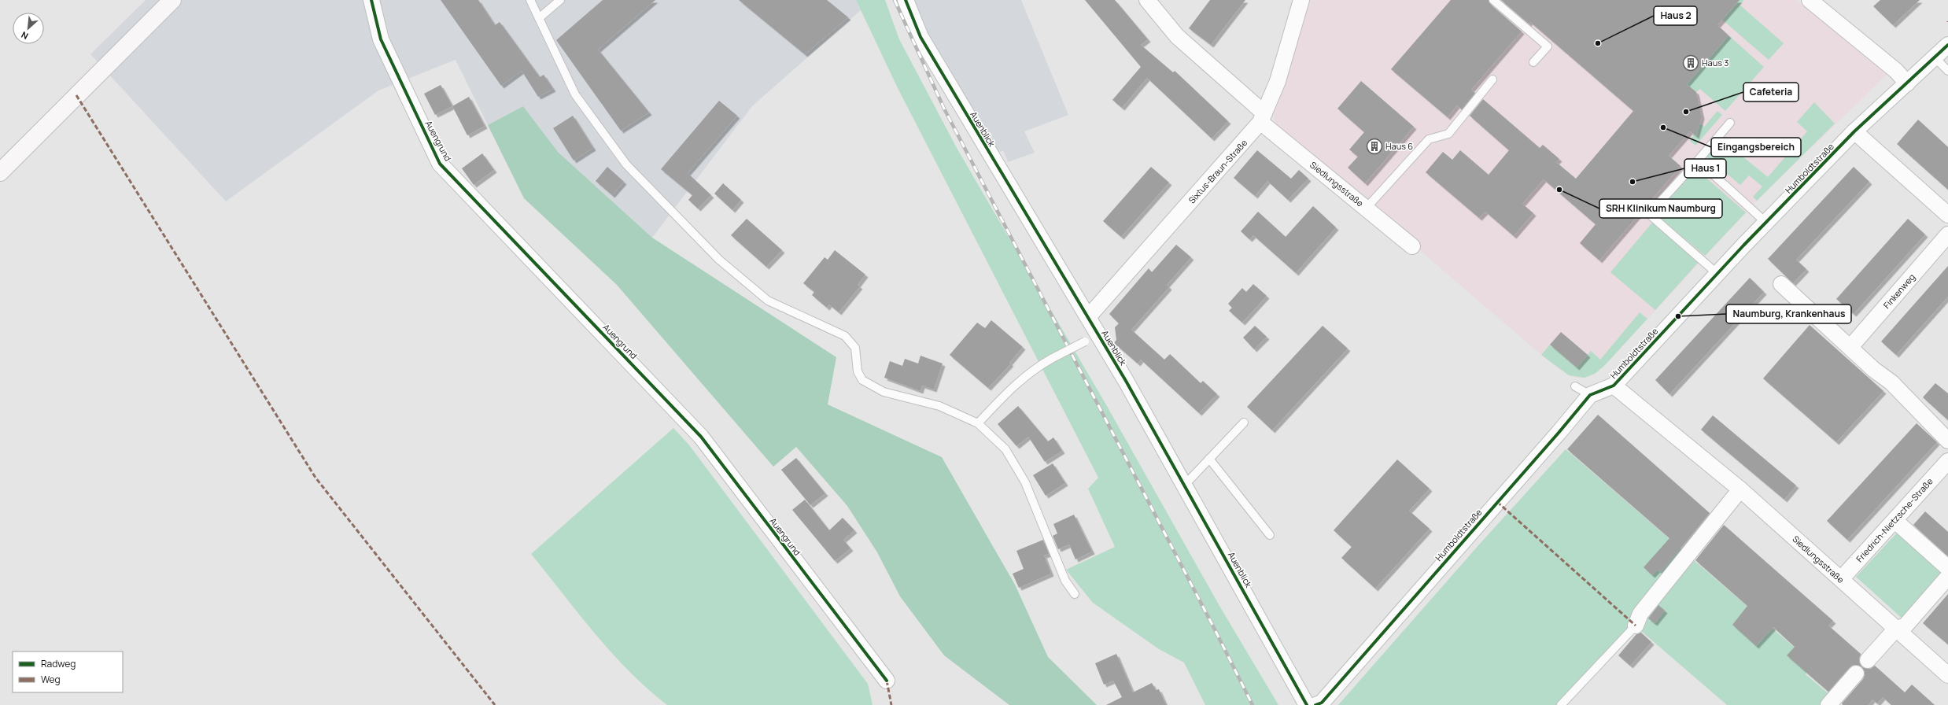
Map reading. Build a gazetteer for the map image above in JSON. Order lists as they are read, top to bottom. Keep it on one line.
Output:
{"streets":{"street":["Auenblick","Auengrund","Humboldtstraße","Sixtus-Braun-Straße","Siedlungsstraße","Finkenweg","Friedrich-Nietzsche-Straße"]},"crossings":[["Auenblick","Sixtus-Braun-Straße"],["Humboldtstraße","Siedlungsstraße"],["Sixtus-Braun-Straße","Siedlungsstraße"],["Siedlungsstraße","Friedrich-Nietzsche-Straße"]],"places":{"other":["Haus 2","Cafeteria","Eingangsbereich","Haus 1","SRH Klinikum Naumburg","Naumburg, Krankenhaus"],"building":["Haus 3","Haus 6"]},"legend":["Radweg","Weg"],"north":"bottom left"}
